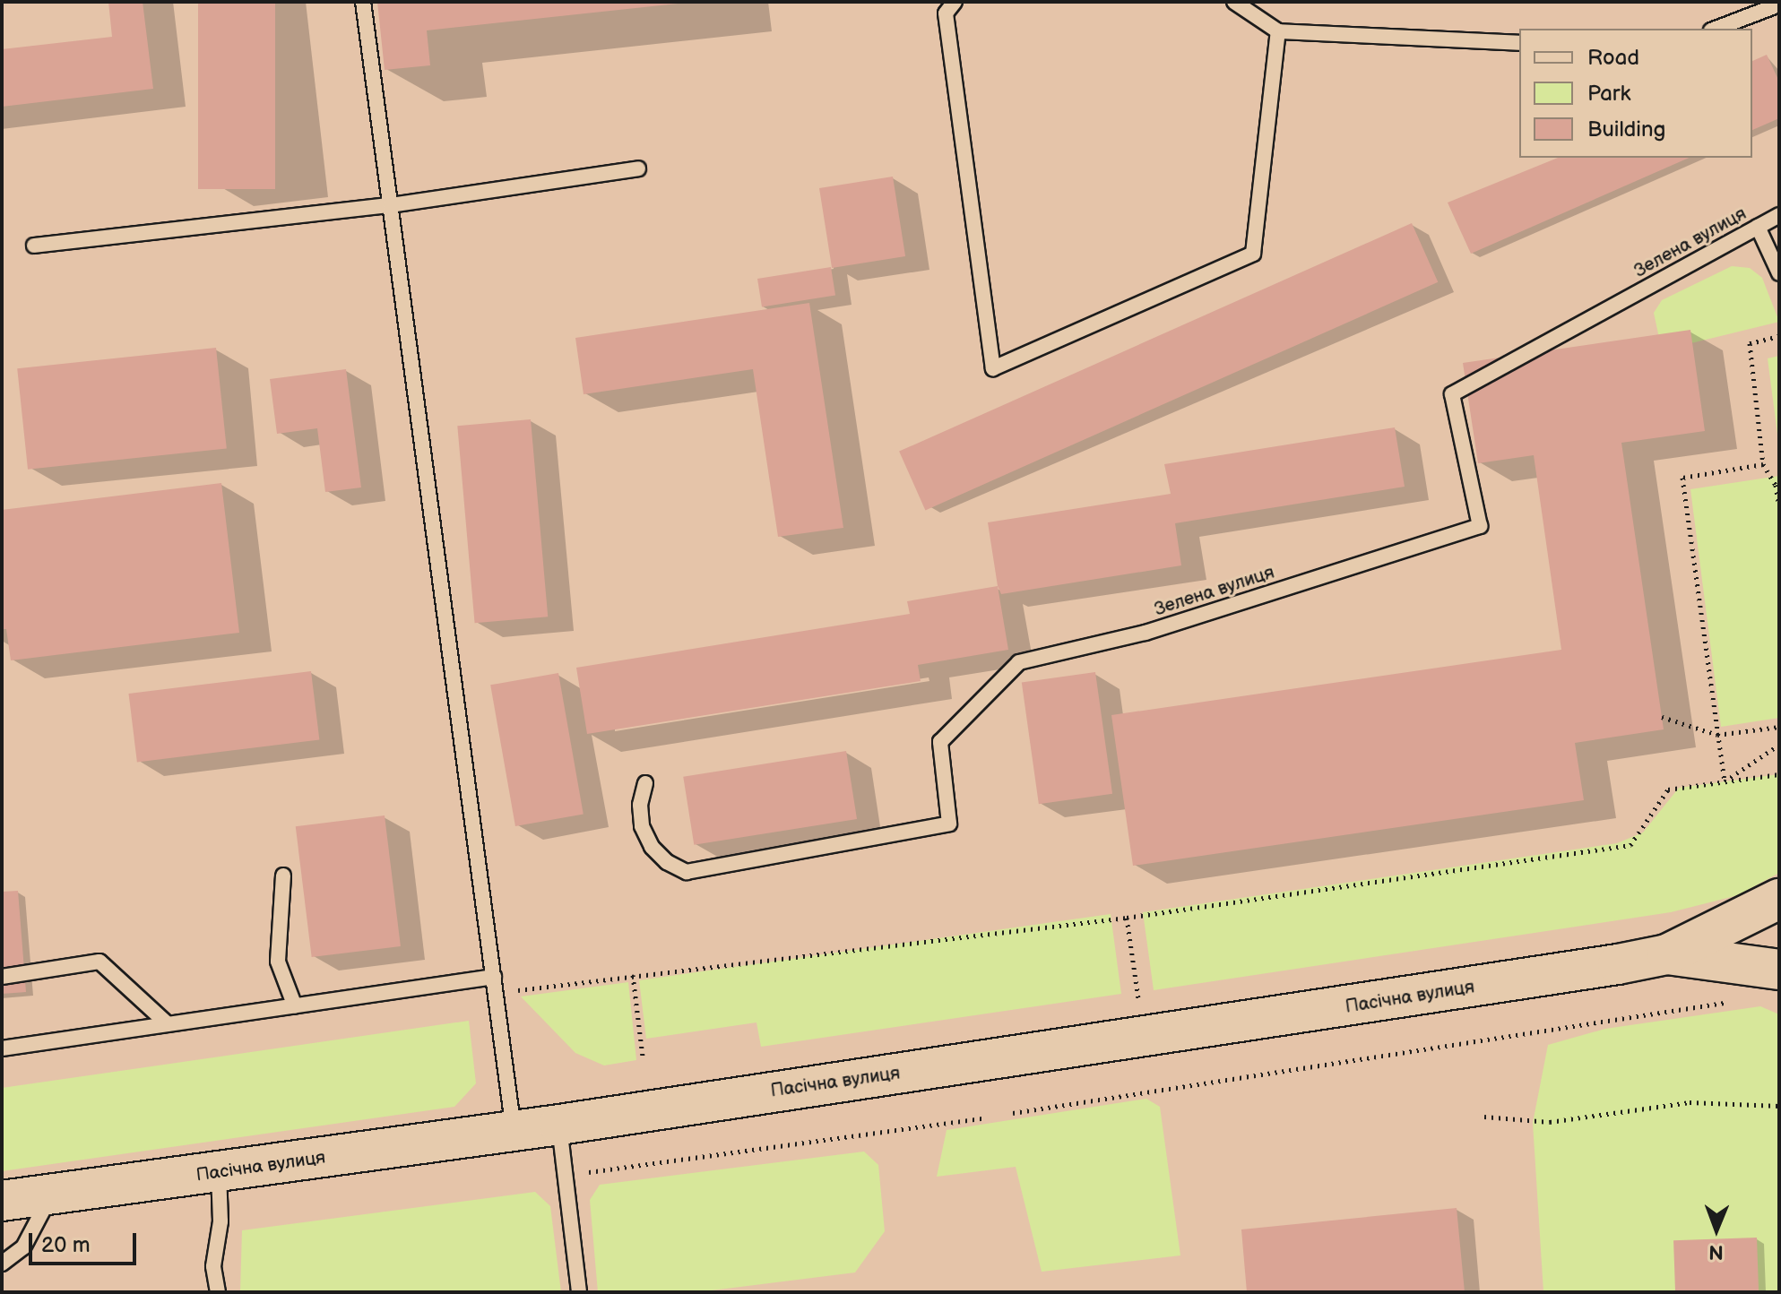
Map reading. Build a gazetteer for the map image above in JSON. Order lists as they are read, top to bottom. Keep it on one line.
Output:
{"streets":{"main road":["Пасічна вулиця"],"lane":["Зелена вулиця"]},"legend":["Road","Park","Building"],"scale_bar":"20 m","north":"bottom"}
